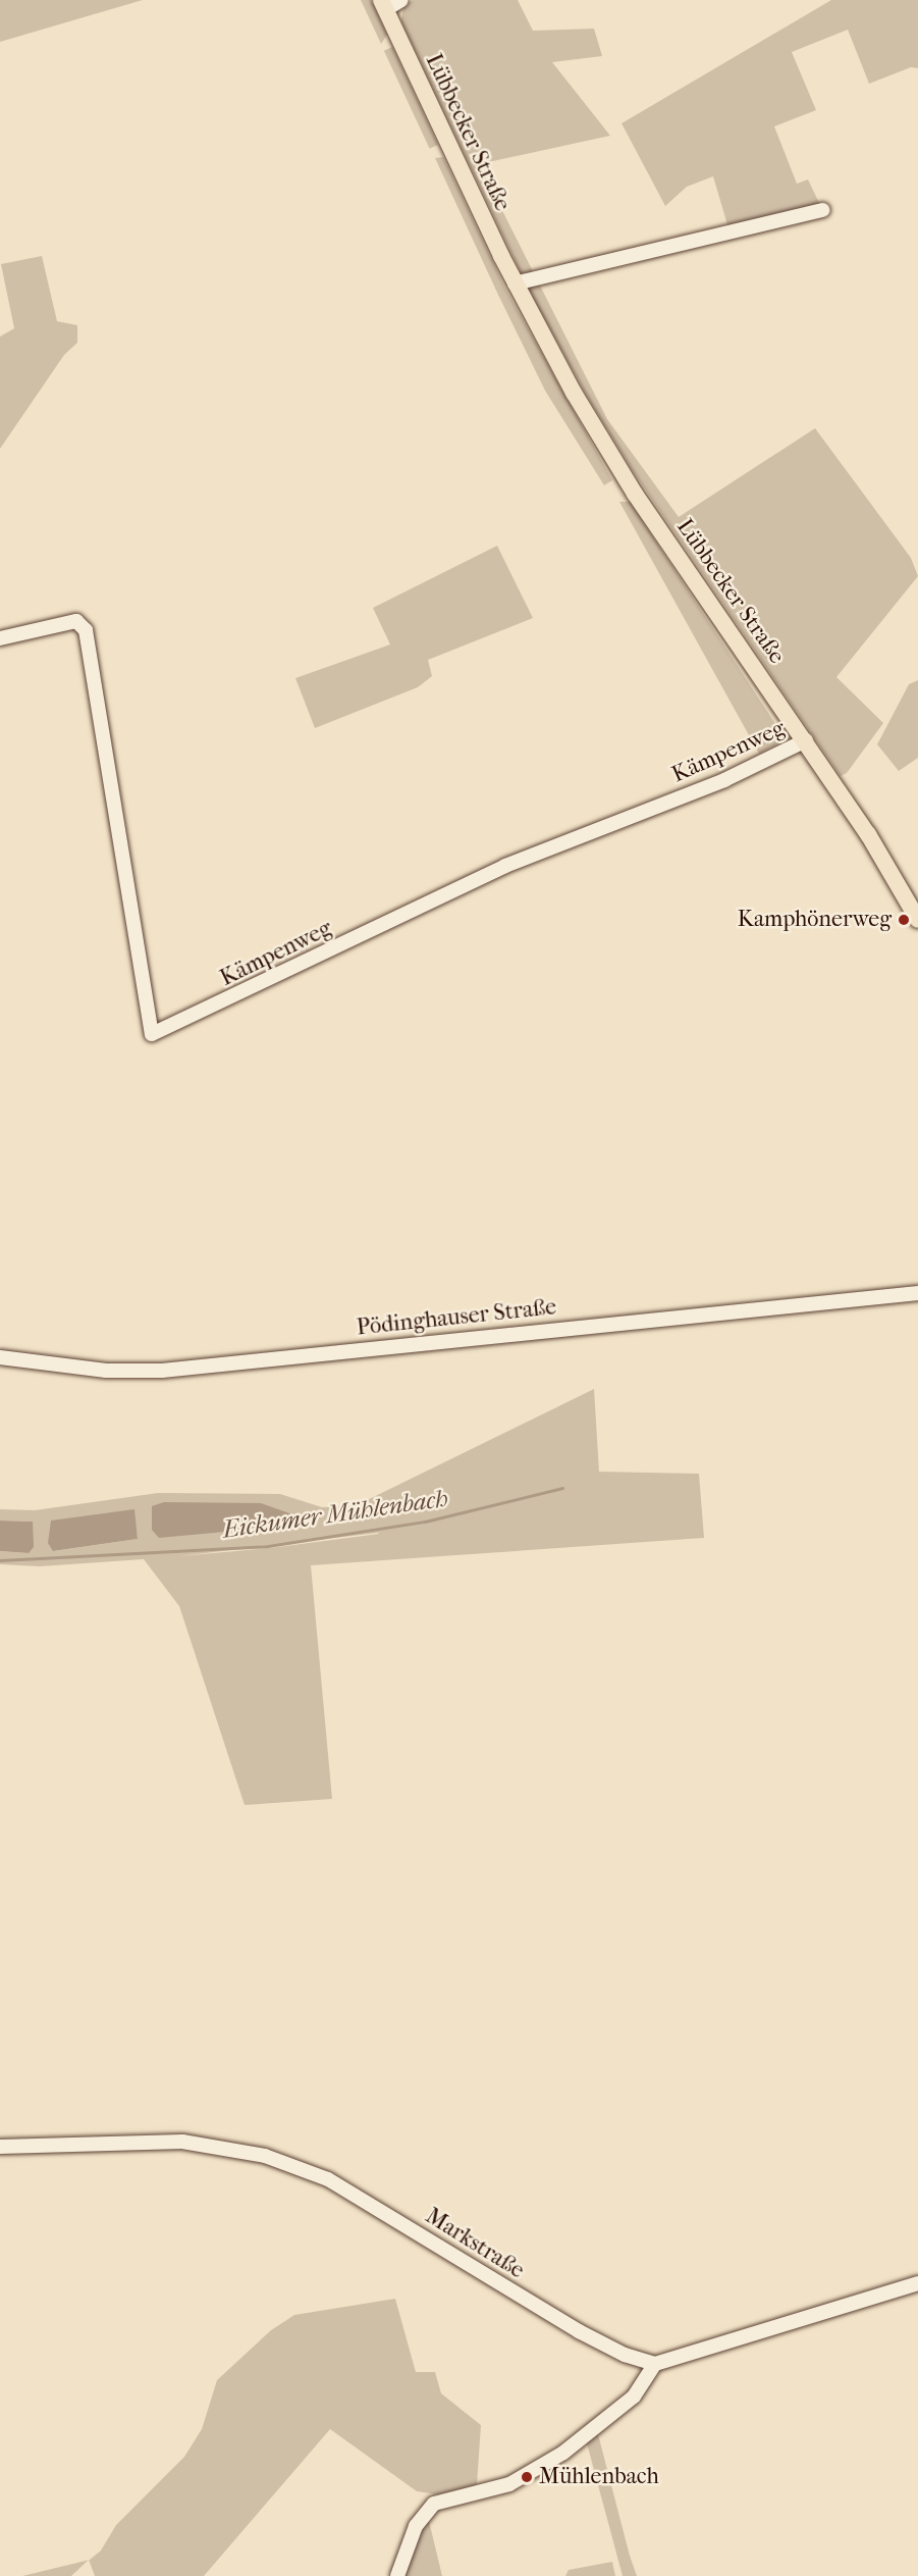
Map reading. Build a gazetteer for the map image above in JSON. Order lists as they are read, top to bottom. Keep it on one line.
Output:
{"streets":{"main road":["Lübbecker Straße"],"street":["Kämpenweg","Pödinghauser Straße","Markstraße"]},"crossings":[["Lübbecker Straße","Kämpenweg"]],"water":["Eickumer Mühlenbach"],"places":["Kamphönerweg","Mühlenbach"]}
